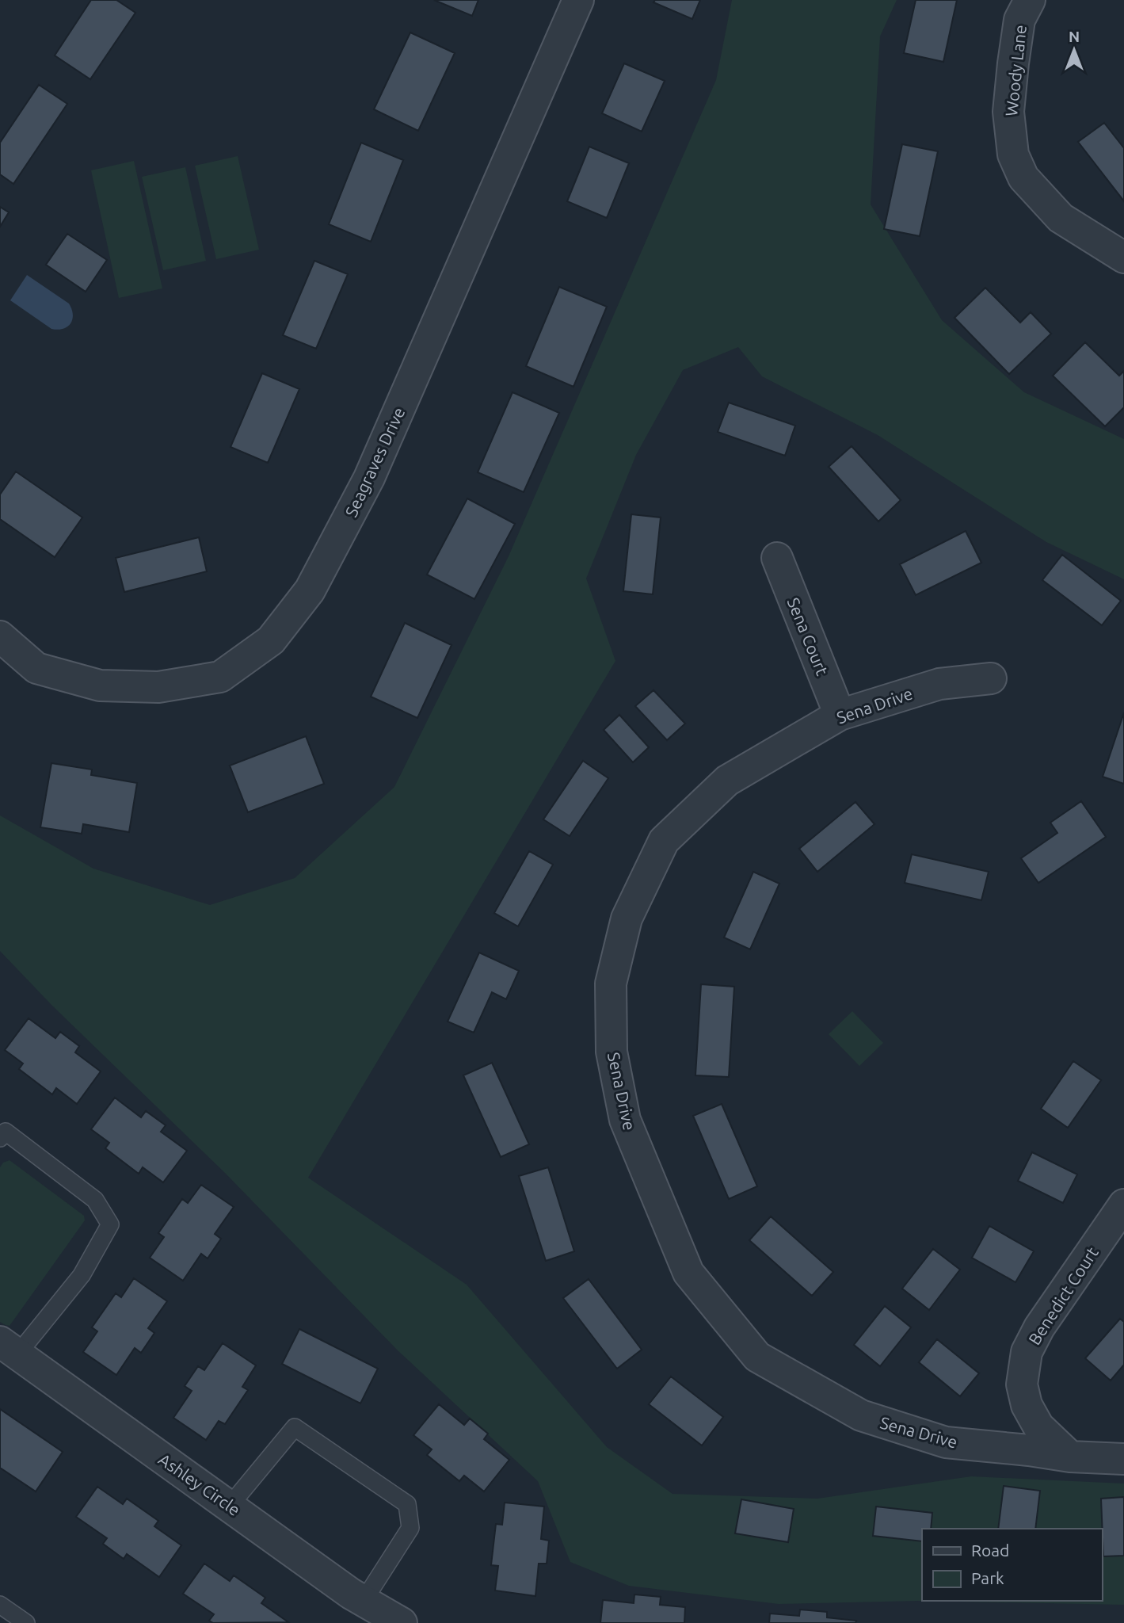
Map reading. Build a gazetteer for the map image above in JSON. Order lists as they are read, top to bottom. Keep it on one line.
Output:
{"streets":{"street":["Woody Lane","Seagraves Drive","Sena Court","Sena Drive","Benedict Court","Ashley Circle"]},"crossings":[["Sena Court","Sena Drive"],["Sena Drive","Benedict Court"]],"legend":["Road","Park"],"north":"top"}
